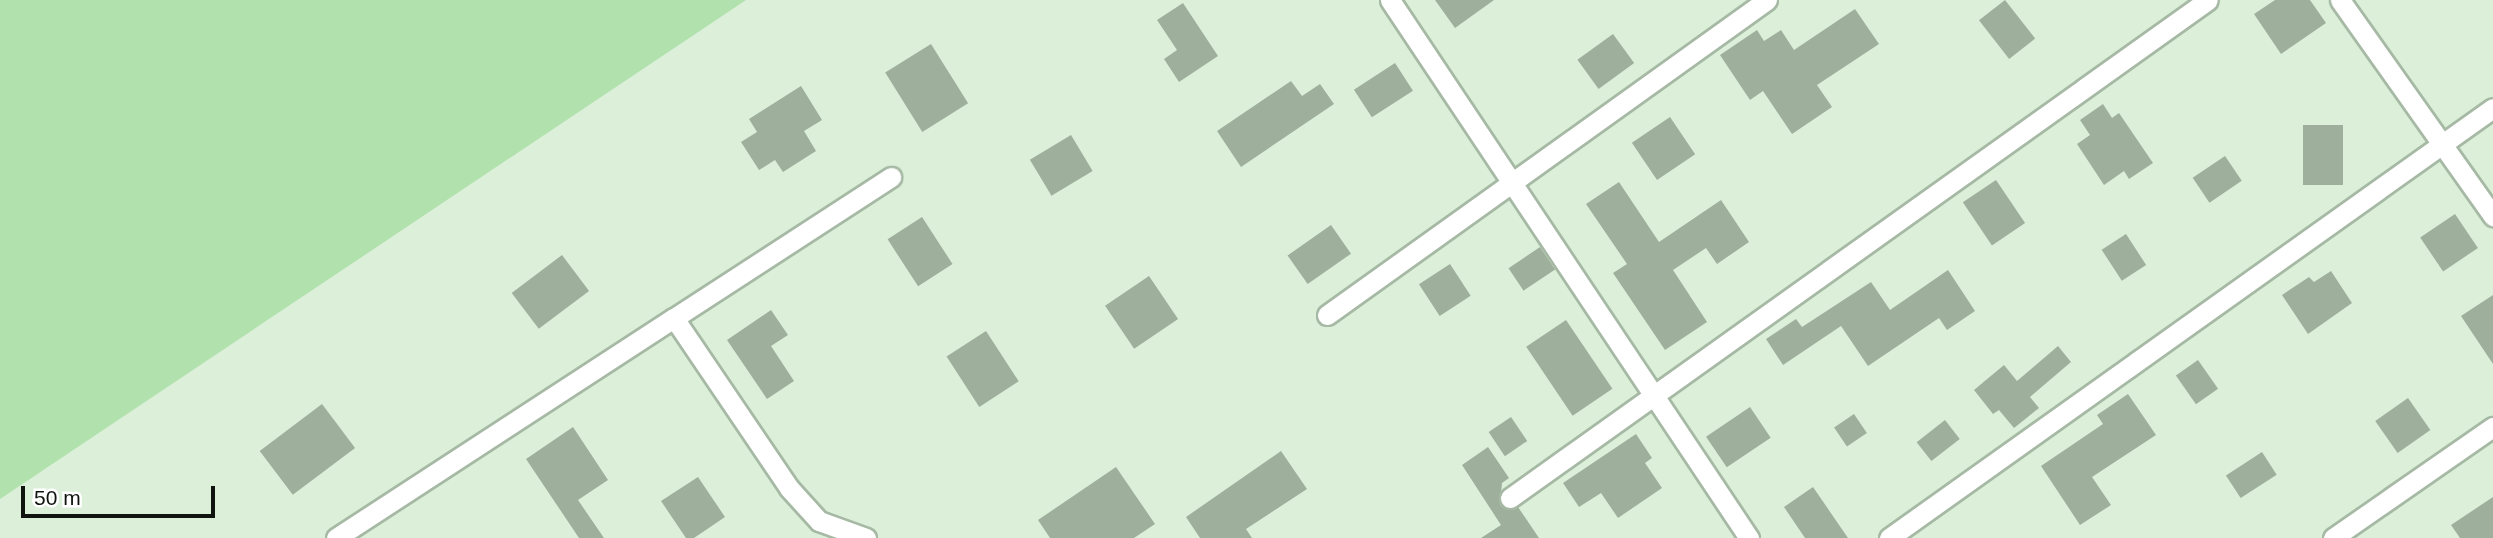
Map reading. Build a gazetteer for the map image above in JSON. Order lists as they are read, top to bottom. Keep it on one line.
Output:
{"scale_bar":"50 m"}
